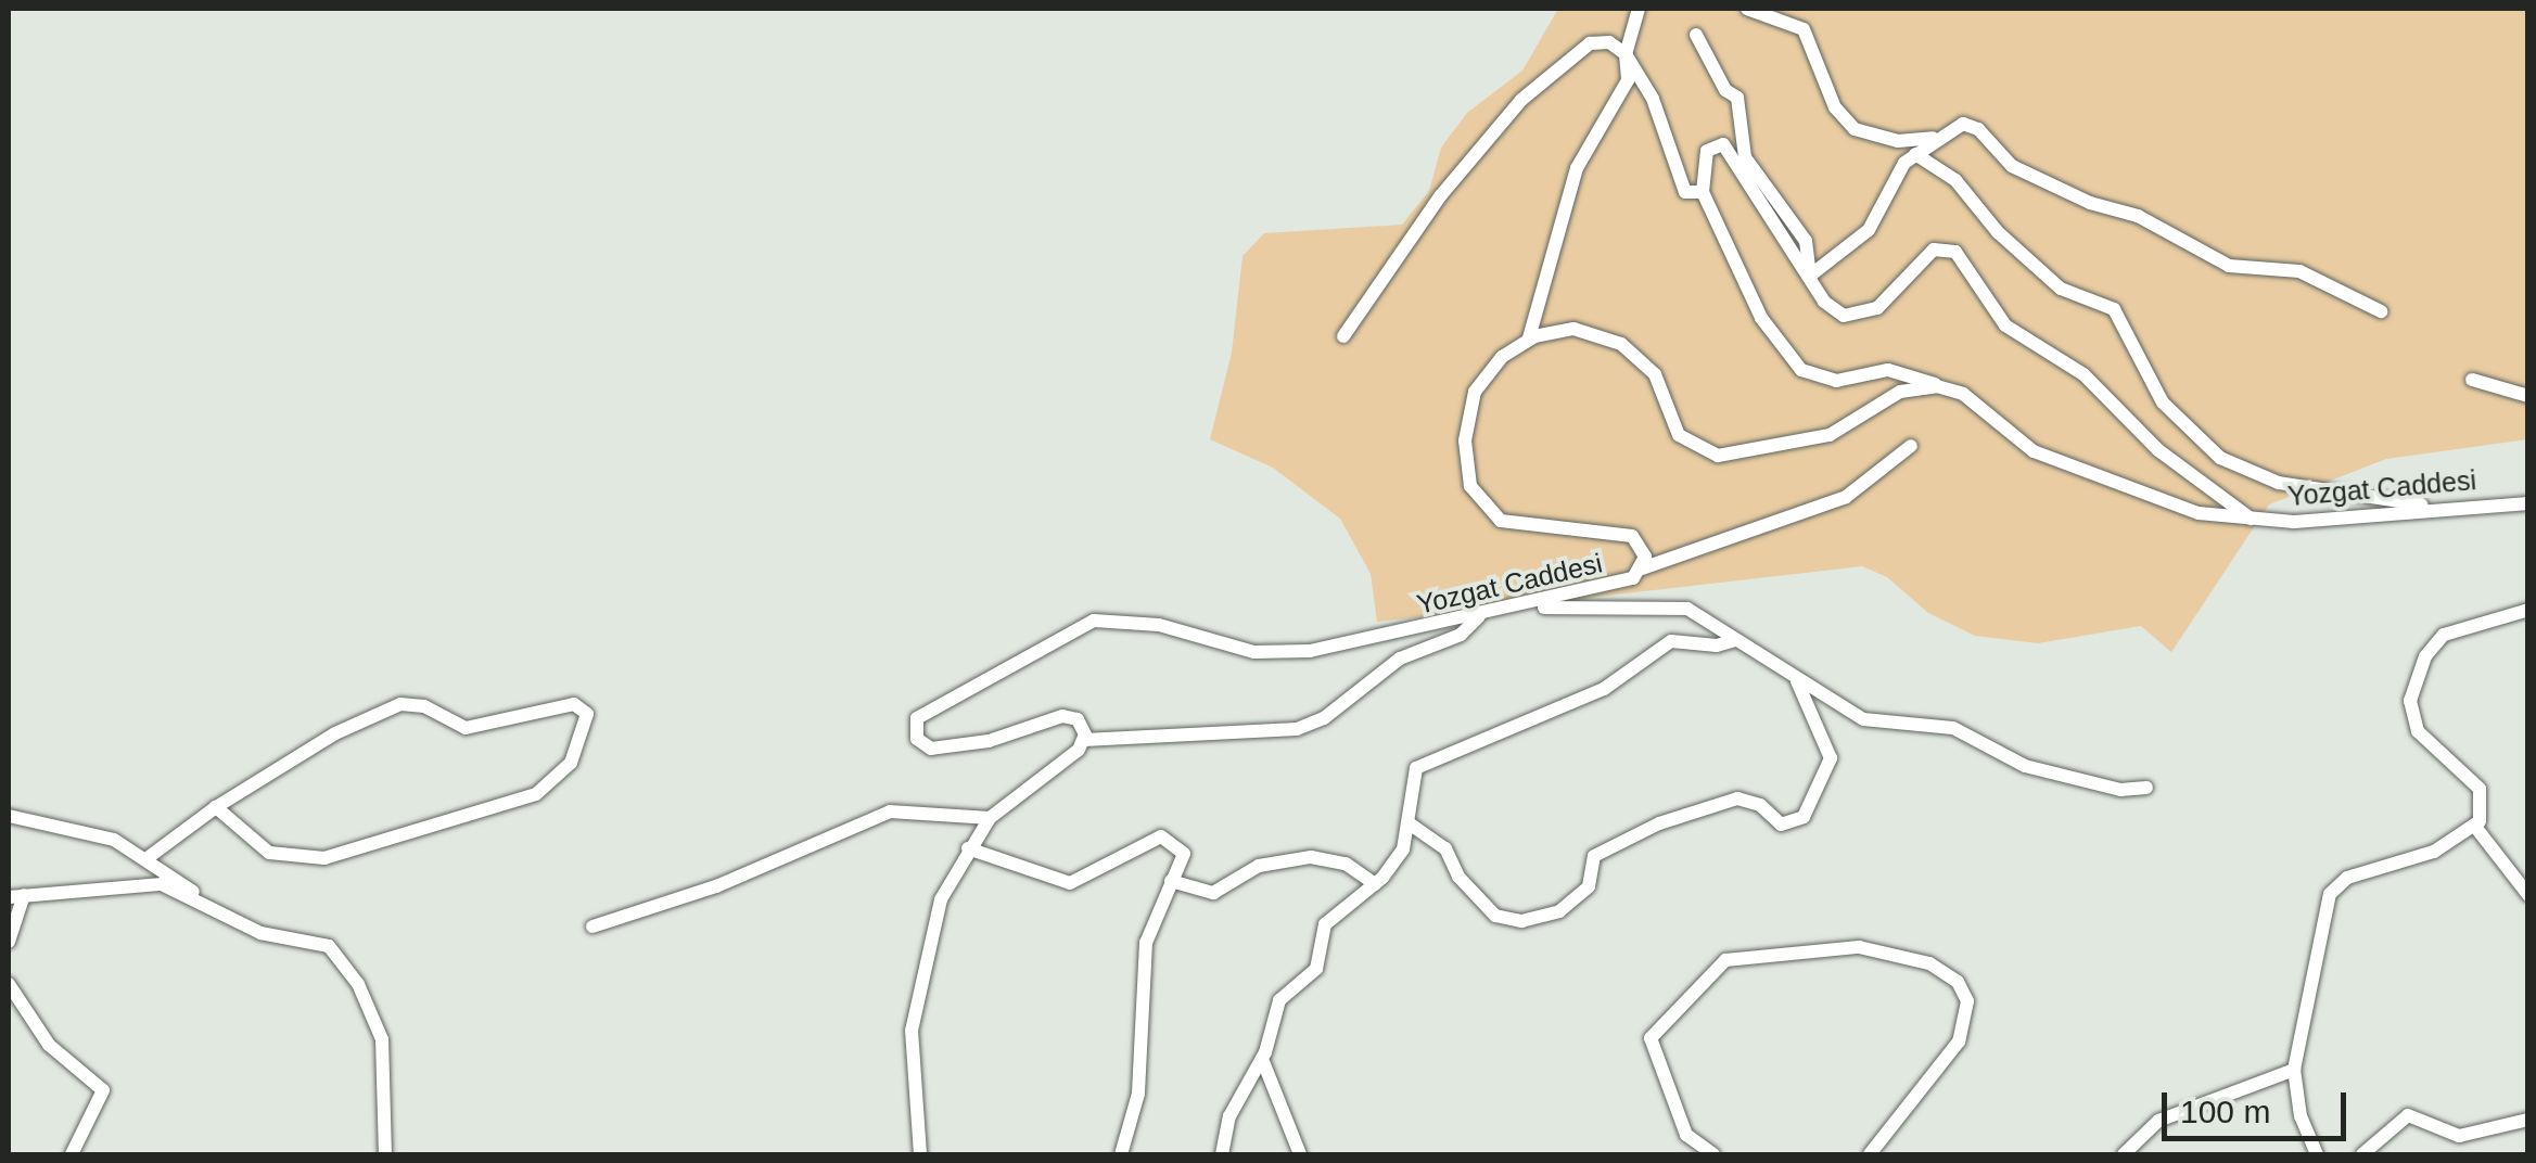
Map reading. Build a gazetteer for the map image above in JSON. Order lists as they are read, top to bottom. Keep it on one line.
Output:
{"streets":{"street":["Yozgat Caddesi"]},"scale_bar":"100 m"}
